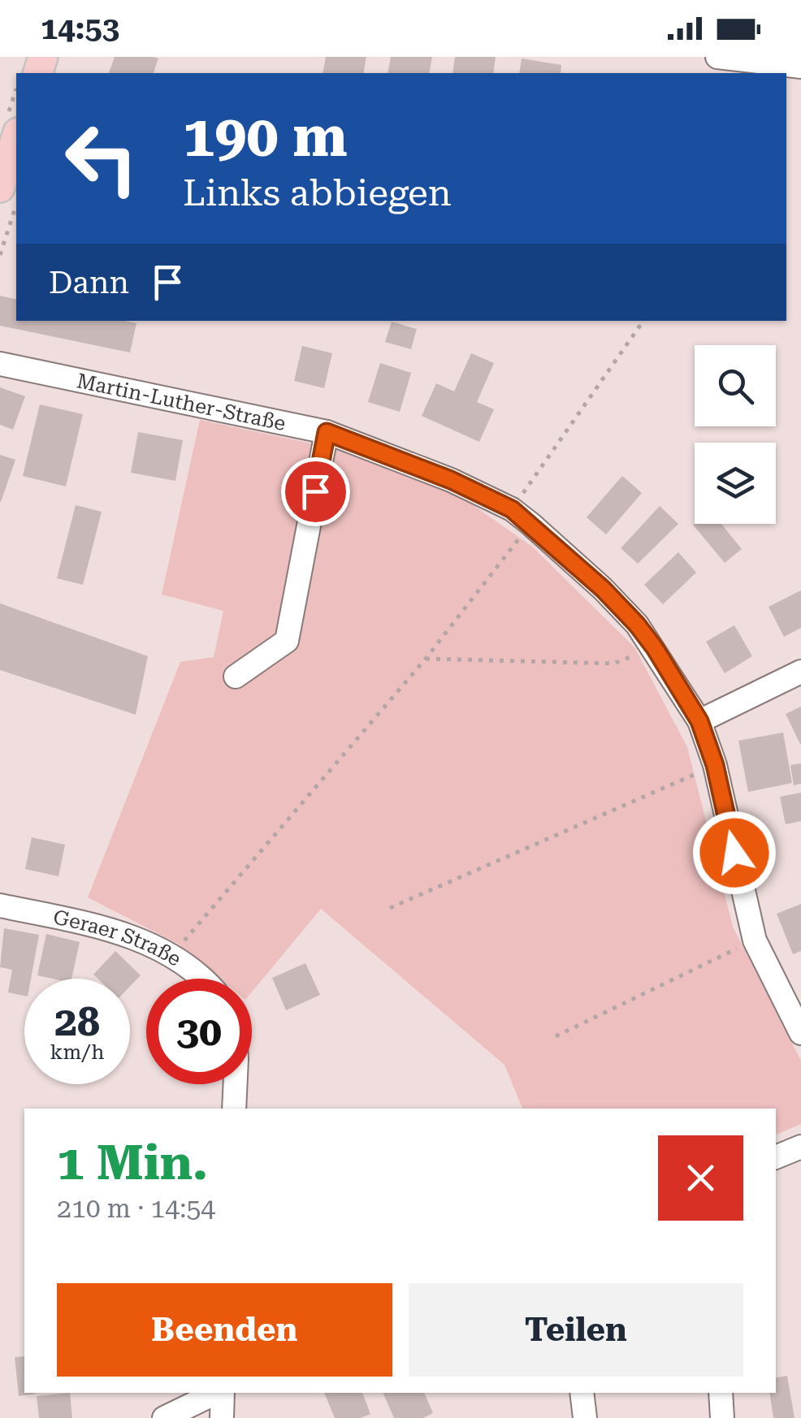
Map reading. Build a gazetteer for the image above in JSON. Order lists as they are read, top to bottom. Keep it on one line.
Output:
{"streets":{"street":["Martin-Luther-Straße","Geraer Straße"]},"page":{"status":"14:53","turn":["190 m","Links abbiegen"],"then":"Dann","speed":"28 km/h","limit":"30","heading":["1 Min.","210 m · 14:54"],"buttons":["Beenden","Teilen"]}}
